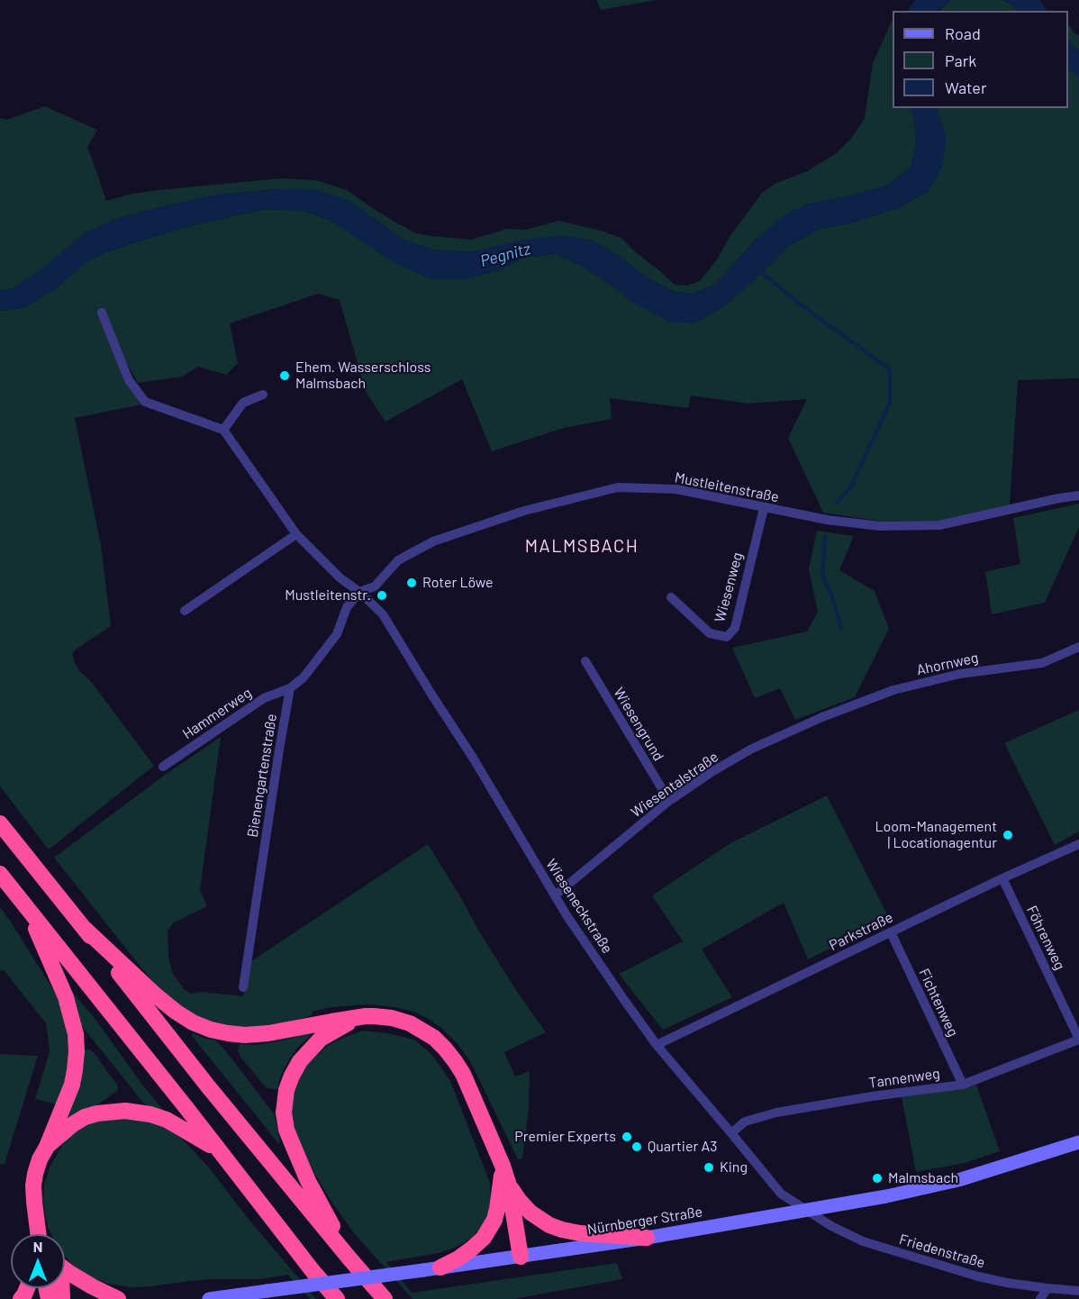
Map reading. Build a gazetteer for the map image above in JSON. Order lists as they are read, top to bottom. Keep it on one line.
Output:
{"streets":{"main road":["Nürnberger Straße"],"street":["Mustleitenstraße","Wiesenweg","Ahornweg","Hammerweg","Wiesengrund","Bienengartenstraße","Wiesentalstraße","Wieseneckstraße","Parkstraße","Föhrenweg","Fichtenweg","Tannenweg","Friedenstraße"]},"crossings":[["Mustleitenstraße","Wiesenweg"],["Mustleitenstraße","Wieseneckstraße"],["Ahornweg","Wiesentalstraße"],["Hammerweg","Bienengartenstraße"],["Wiesengrund","Wiesentalstraße"],["Wiesentalstraße","Wieseneckstraße"],["Wieseneckstraße","Parkstraße"],["Wieseneckstraße","Tannenweg"],["Wieseneckstraße","Nürnberger Straße"],["Wieseneckstraße","Friedenstraße"],["Parkstraße","Föhrenweg"],["Parkstraße","Fichtenweg"],["Föhrenweg","Tannenweg"],["Fichtenweg","Tannenweg"],["Nürnberger Straße","Friedenstraße"]],"districts":["MALMSBACH"],"water":["Pegnitz"],"places":["Ehem. Wasserschloss Malmsbach","Roter Löwe","Mustleitenstr.","Loom-Management | Locationagentur","Premier Experts","Quartier A3","King","Malmsbach"],"legend":["Road","Park","Water"],"north":"top"}
